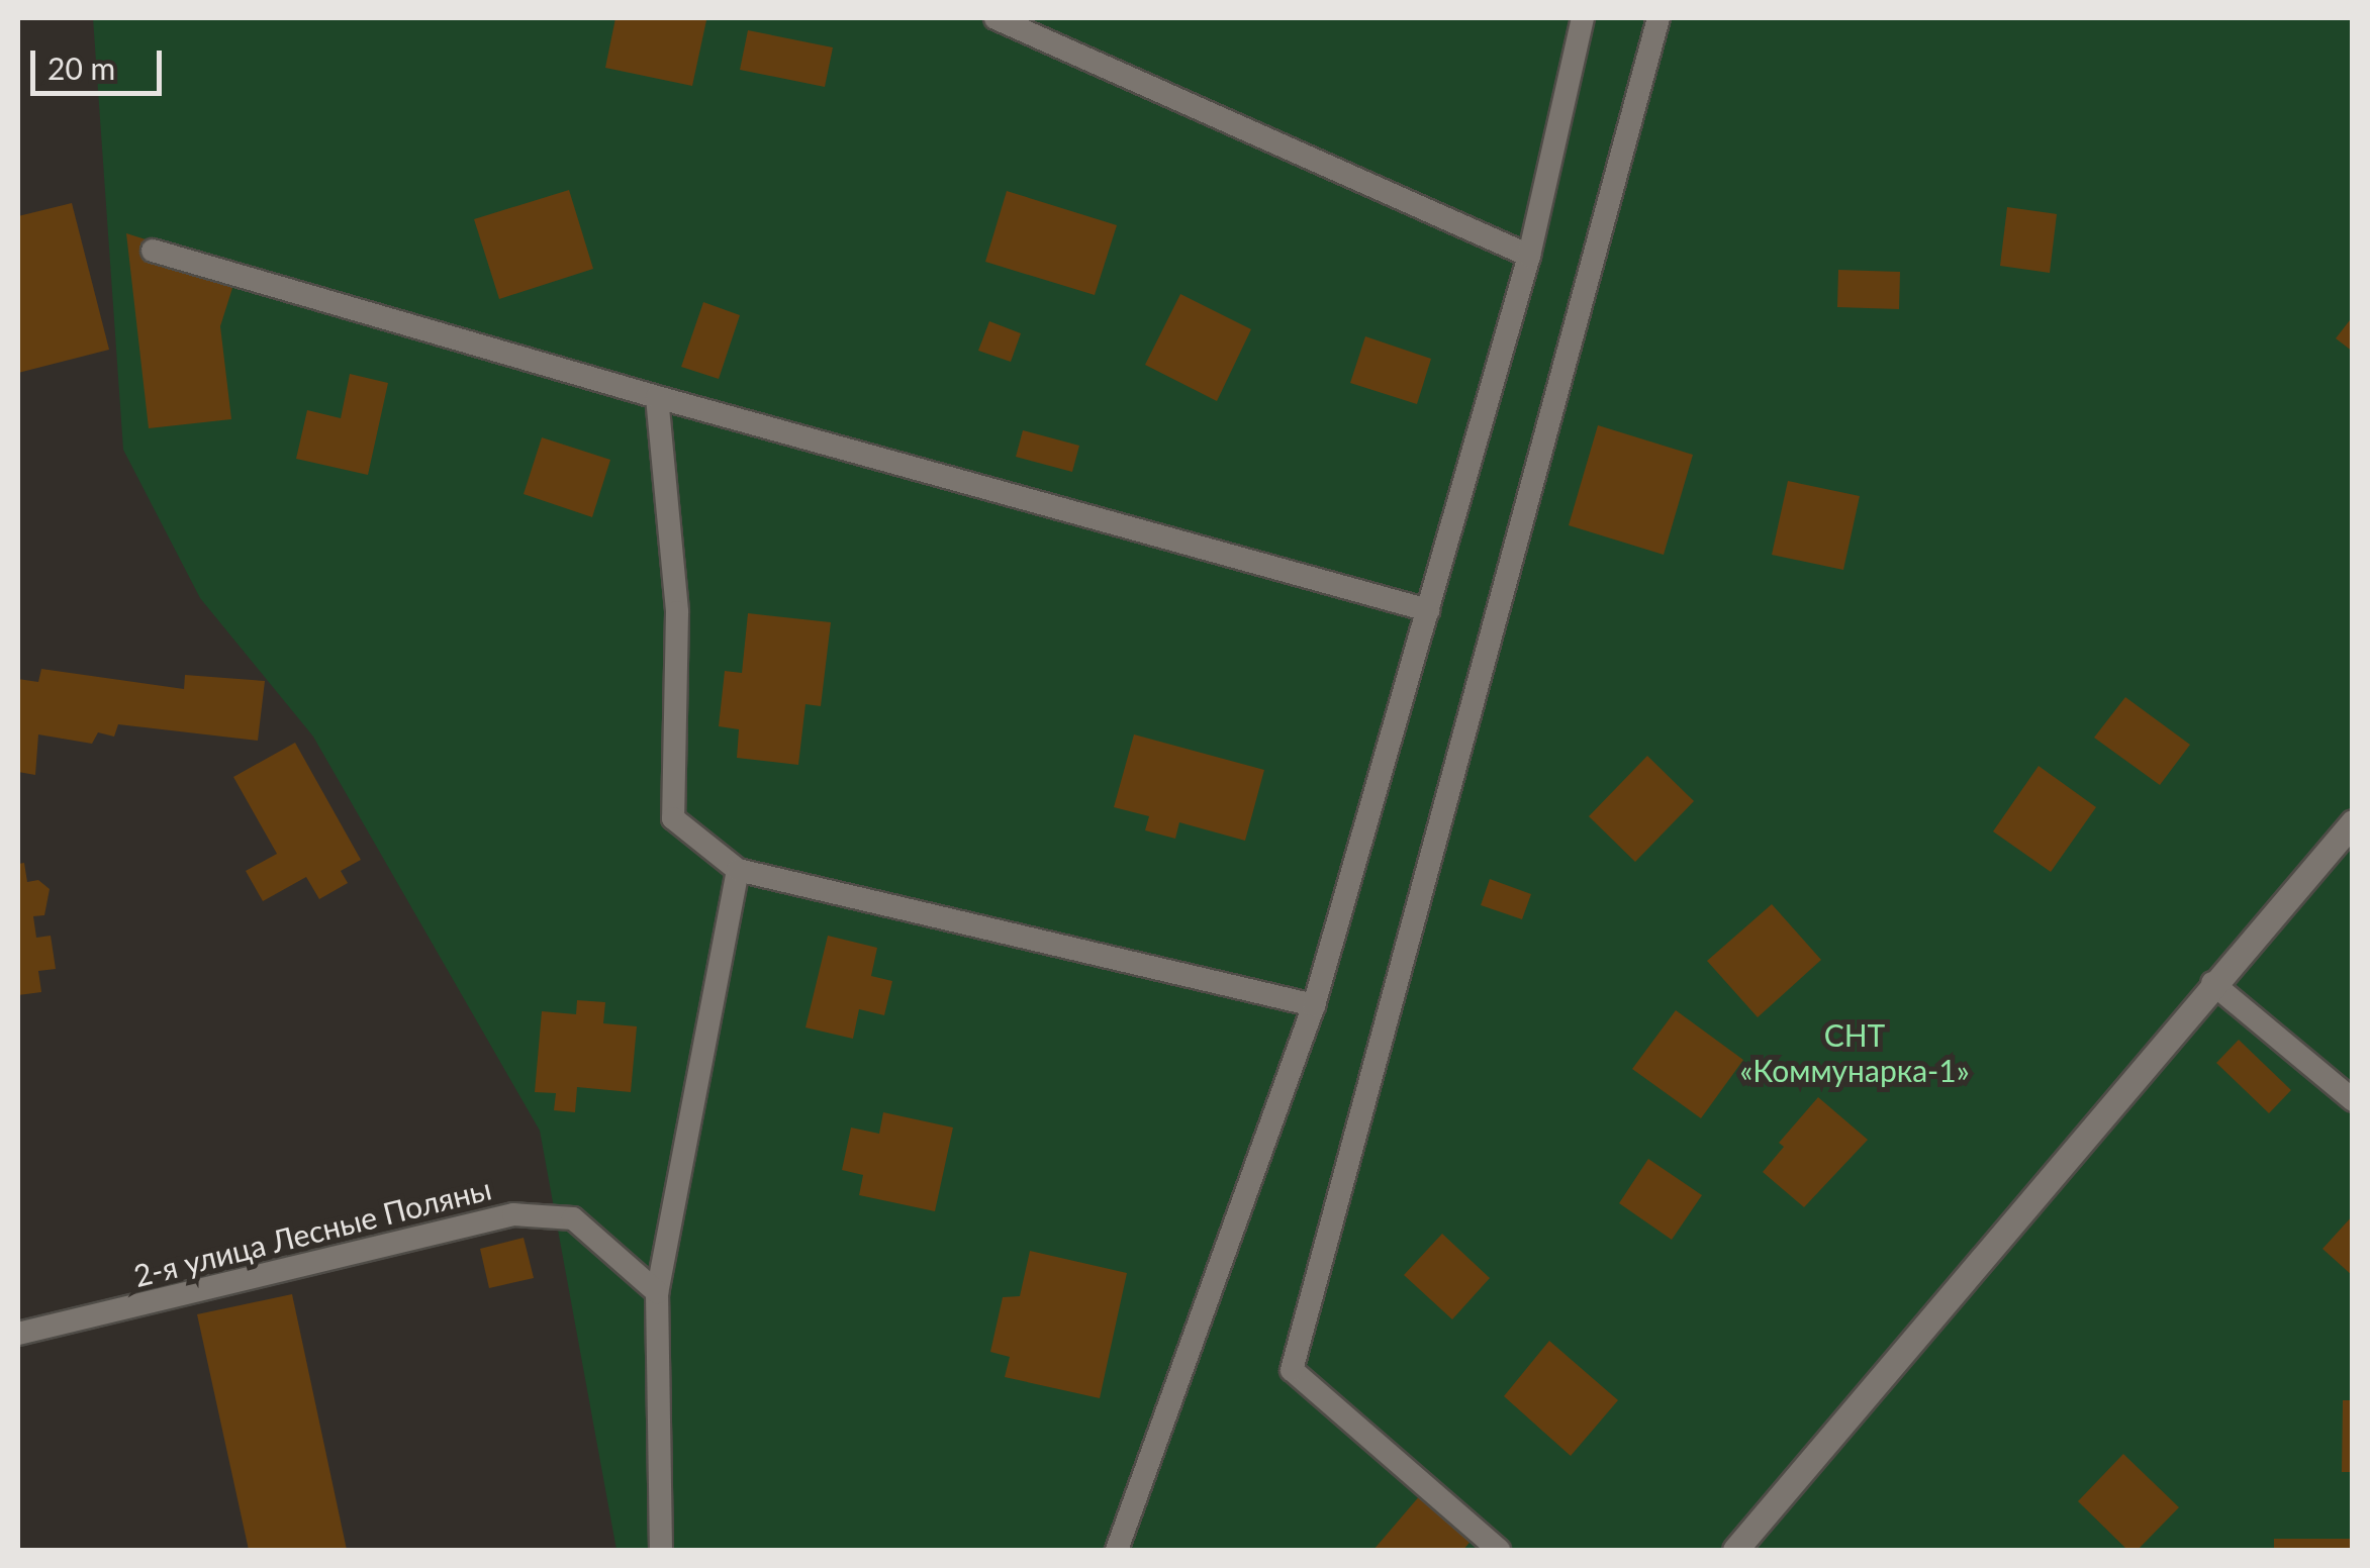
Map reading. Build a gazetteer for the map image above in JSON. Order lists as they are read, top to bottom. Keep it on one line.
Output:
{"streets":{"lane":["2-я улица Лесные Поляны"]},"parks":["СНТ «Коммунарка-1»"],"scale_bar":"20 m"}
